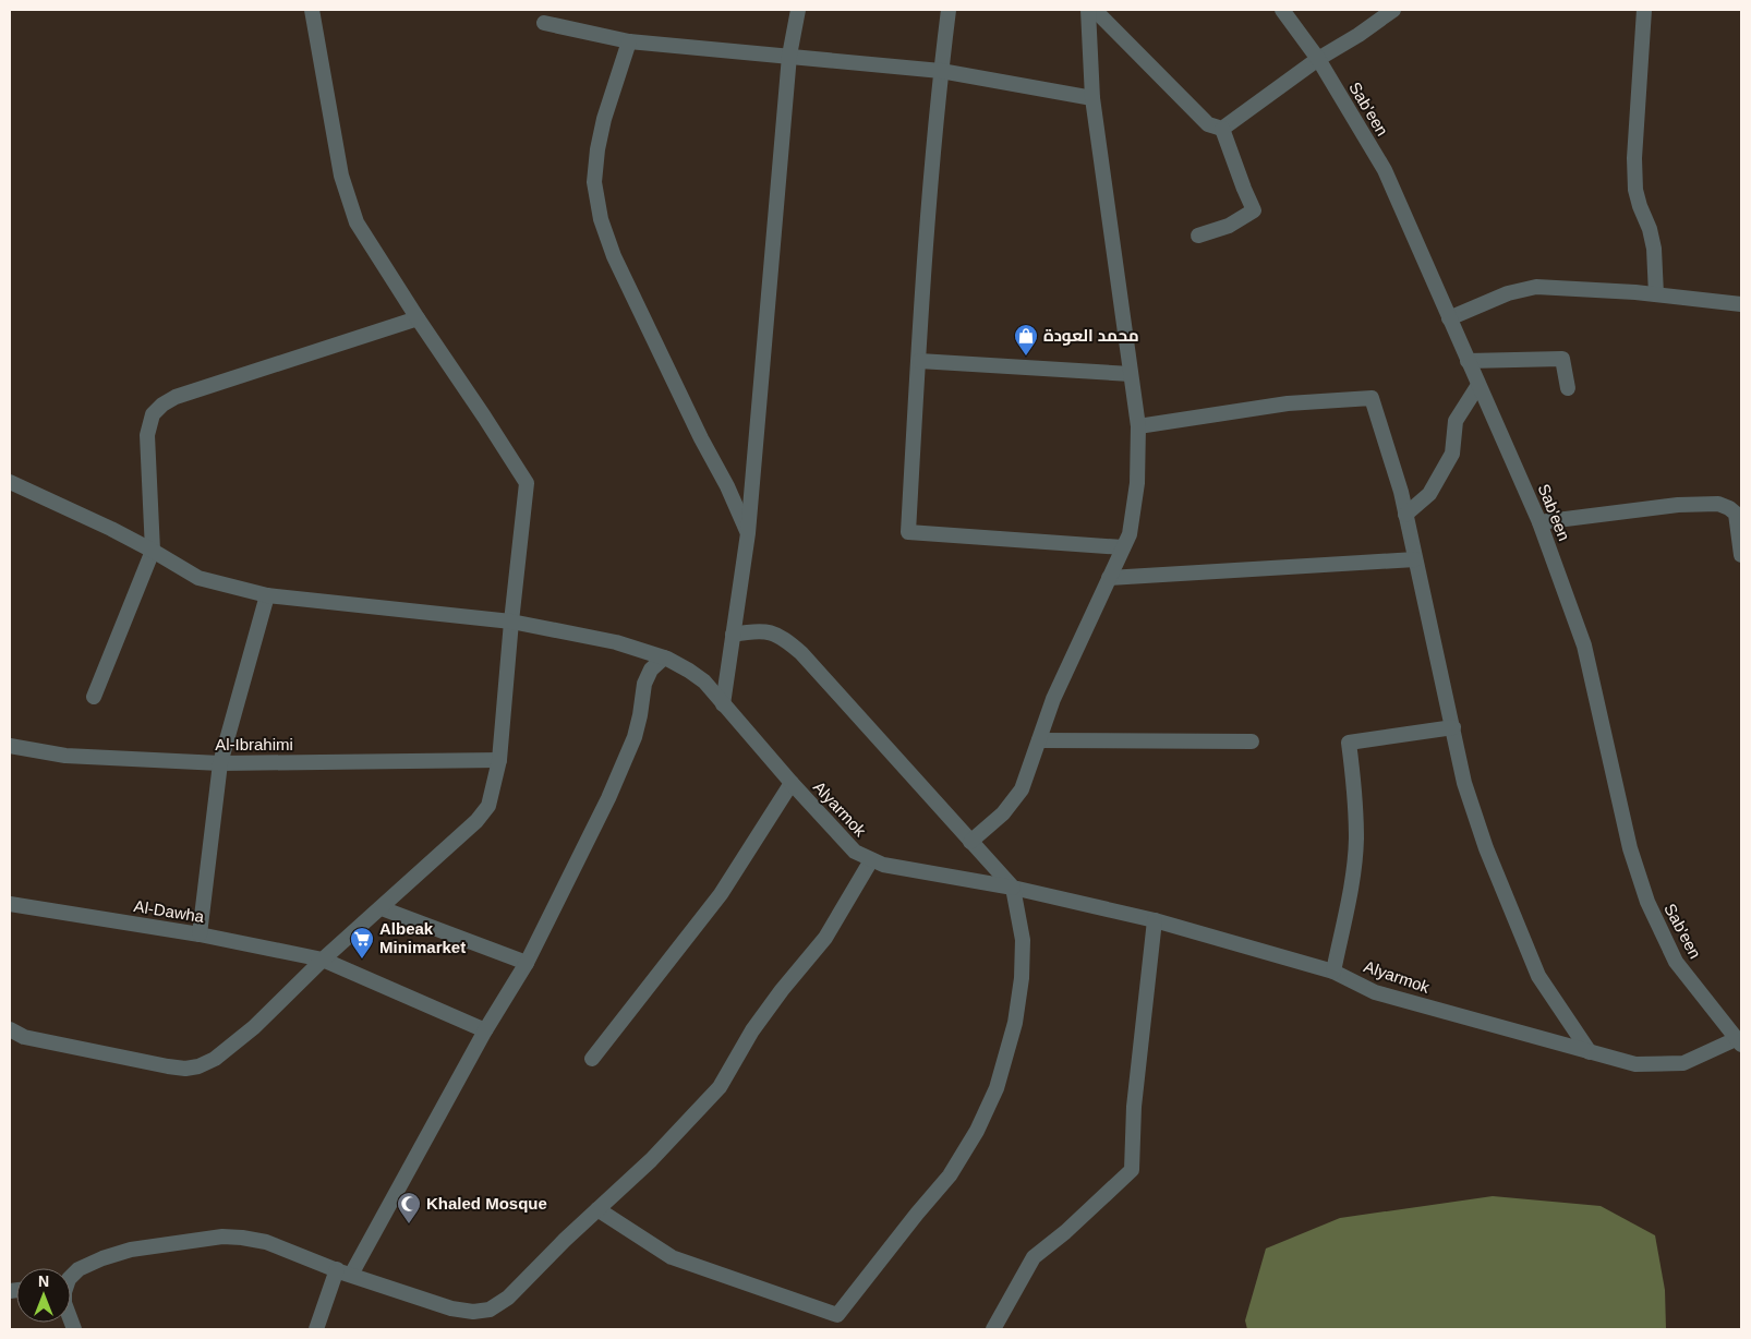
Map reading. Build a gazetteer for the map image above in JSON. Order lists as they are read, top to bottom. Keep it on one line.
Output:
{"streets":{"street":["Sab'een","Al-Ibrahimi","Alyarmok","Al-Dawha"]},"crossings":[["Sab'een","Alyarmok"]],"places":{"shop":["محمد العودة"],"supermarket":["Albeak Minimarket"],"mosque":["Khaled Mosque"]},"north":"top"}
